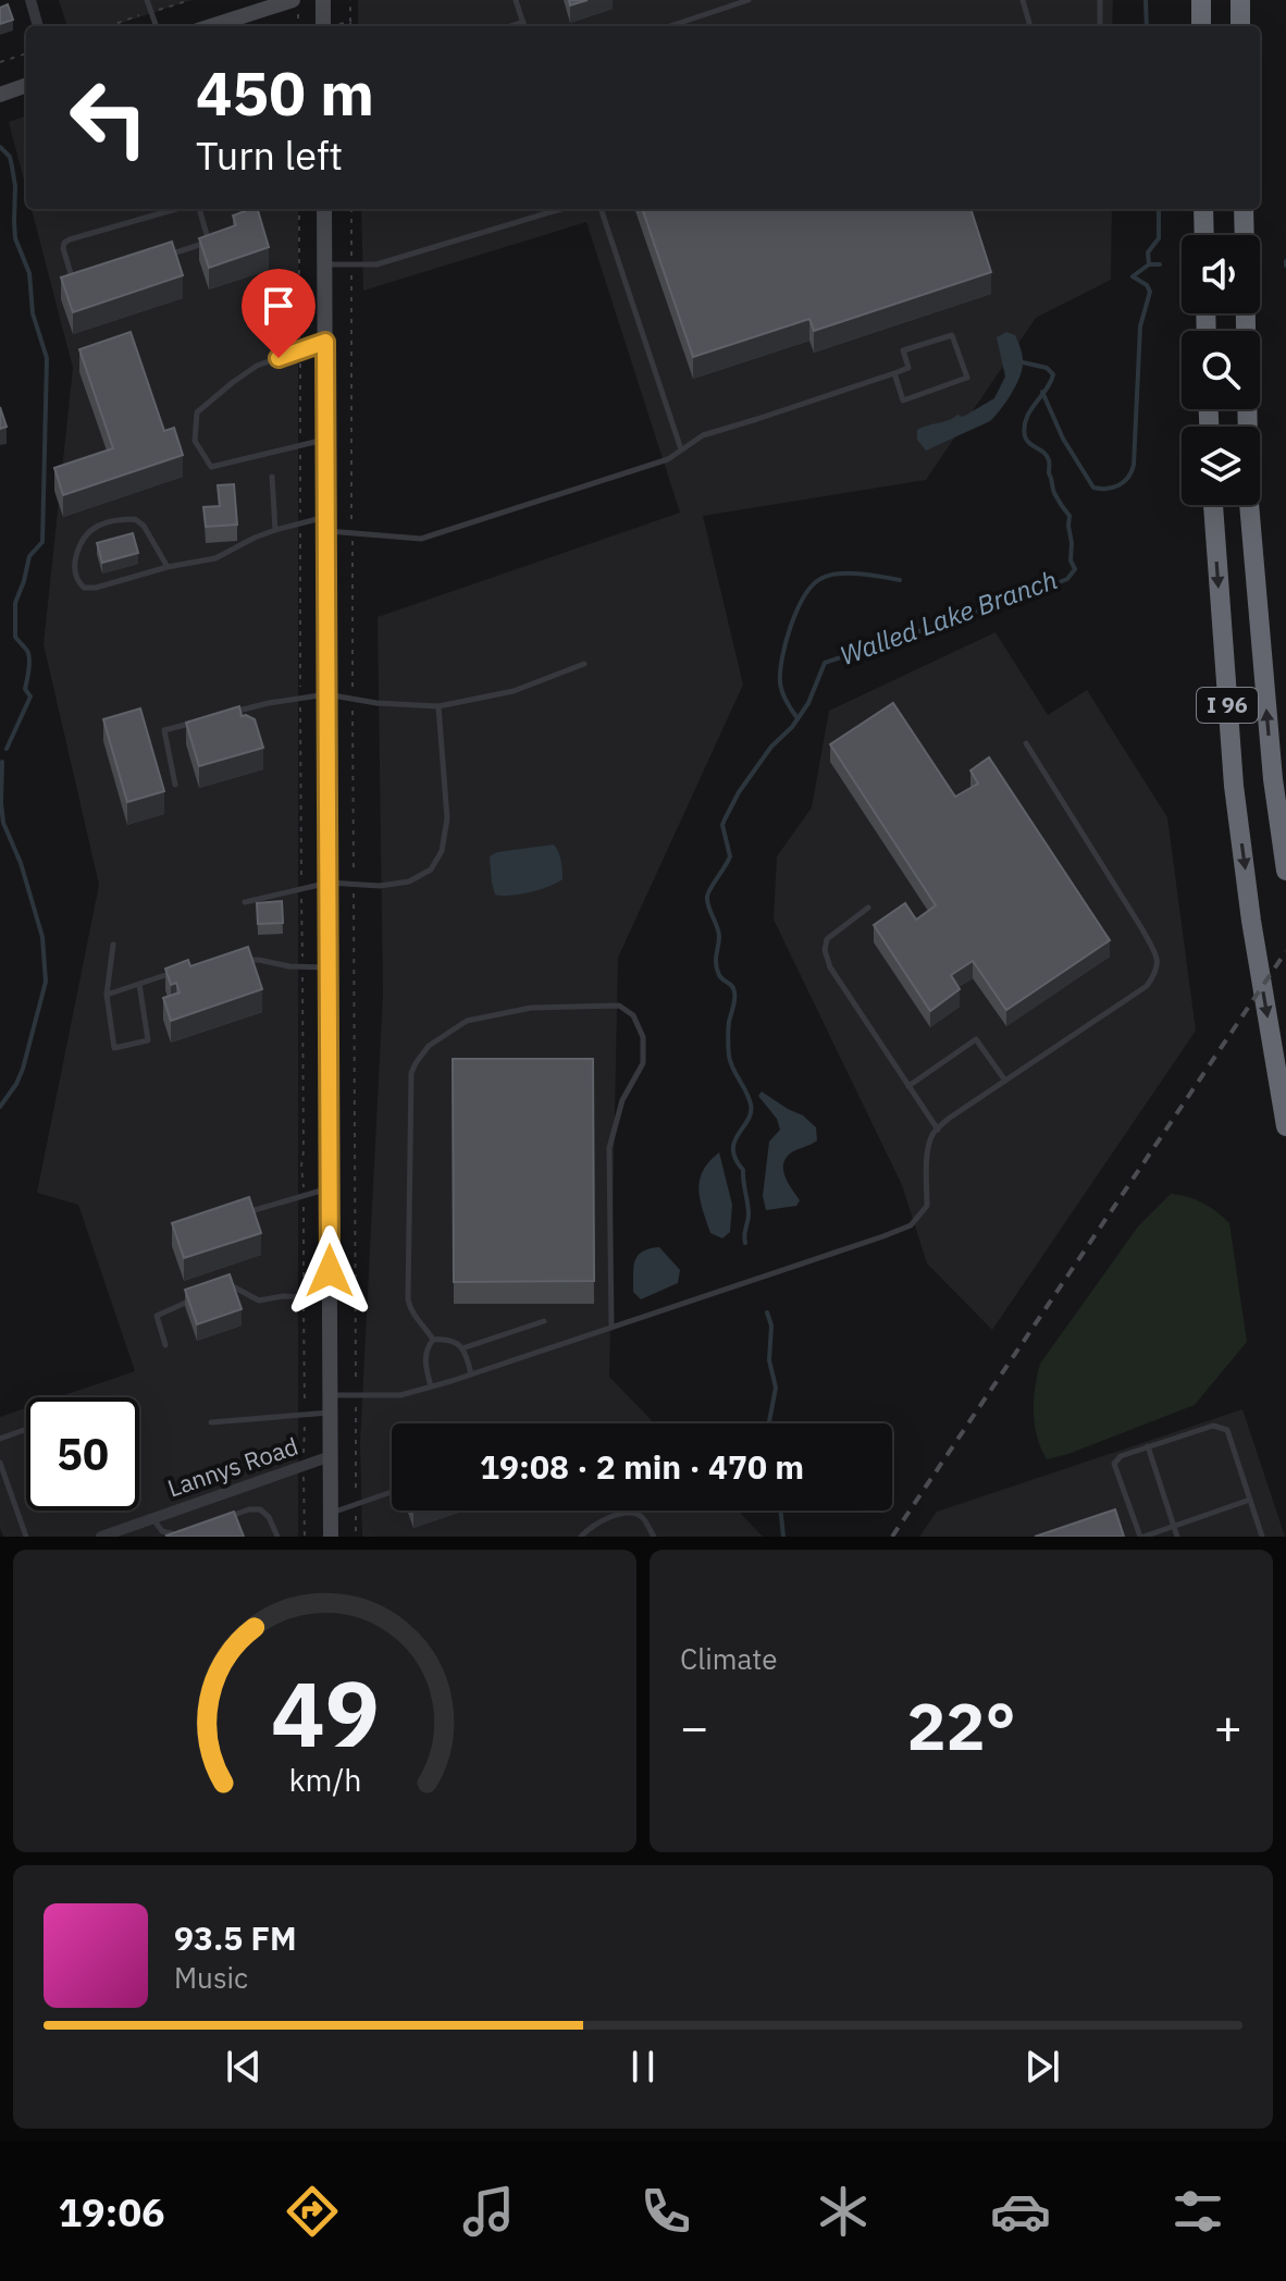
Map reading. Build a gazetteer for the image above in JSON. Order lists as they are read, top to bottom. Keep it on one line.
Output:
{"streets":{"highway":["I 96"],"street":["Lannys Road"]},"water":["Walled Lake Branch"],"page":{"turn":["450 m","Turn left"],"limit":"50","trip":"19:08 · 2 min · 470 m","tile":"Climate","heat":["−","22°","+"],"song":["93.5 FM","Music"],"tabs":"19:06","gauge":["49","km/h"]}}
